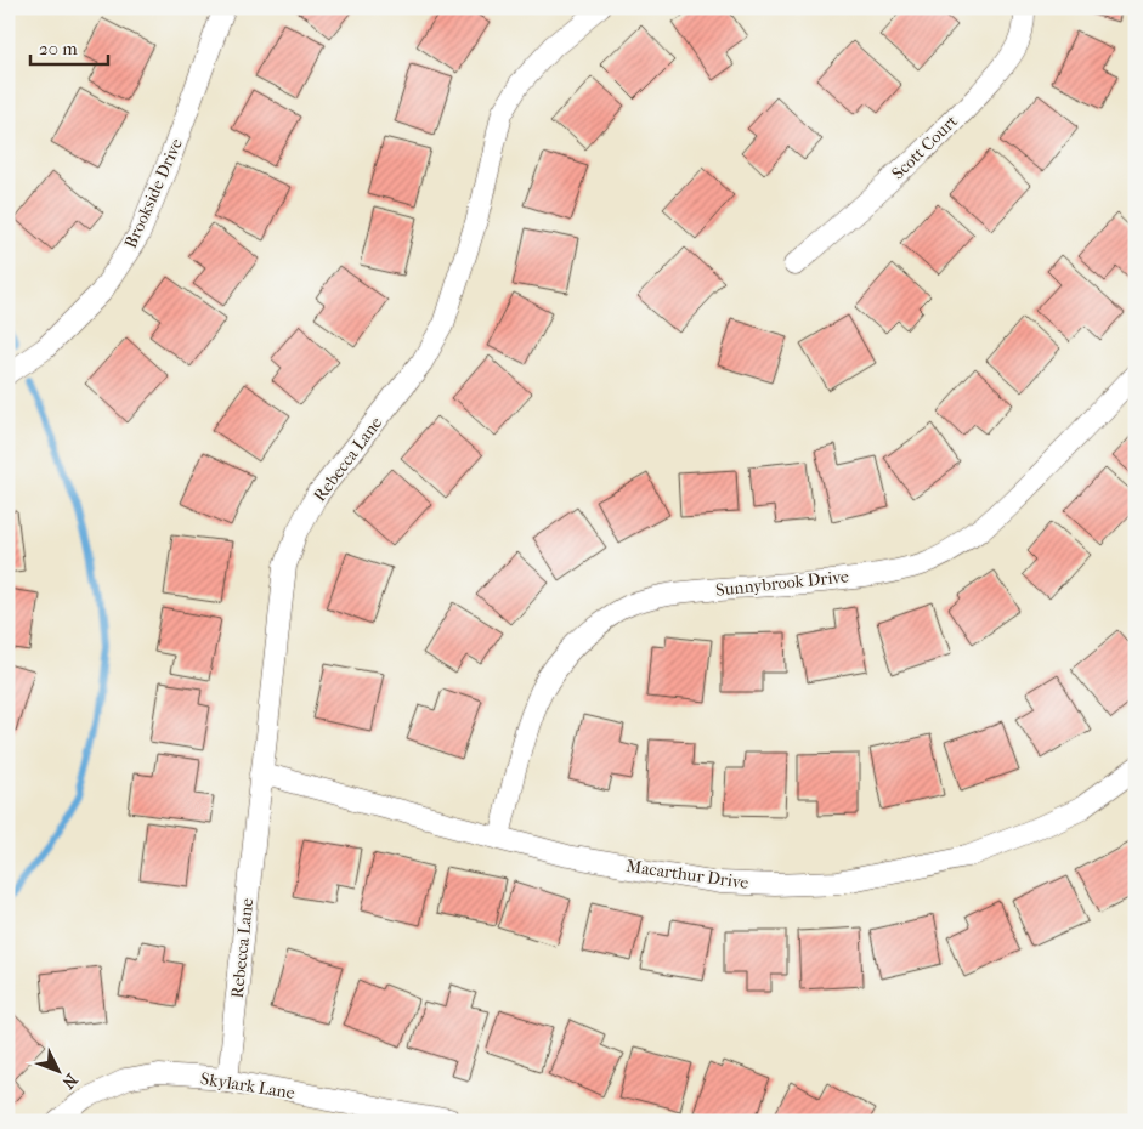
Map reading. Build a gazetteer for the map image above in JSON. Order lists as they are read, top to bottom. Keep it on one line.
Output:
{"streets":{"street":["Scott Court","Brookside Drive","Rebecca Lane","Sunnybrook Drive","Macarthur Drive","Skylark Lane"]},"crossings":[["Rebecca Lane","Macarthur Drive"],["Rebecca Lane","Skylark Lane"],["Sunnybrook Drive","Macarthur Drive"]],"scale_bar":"20 m","north":"bottom right"}
